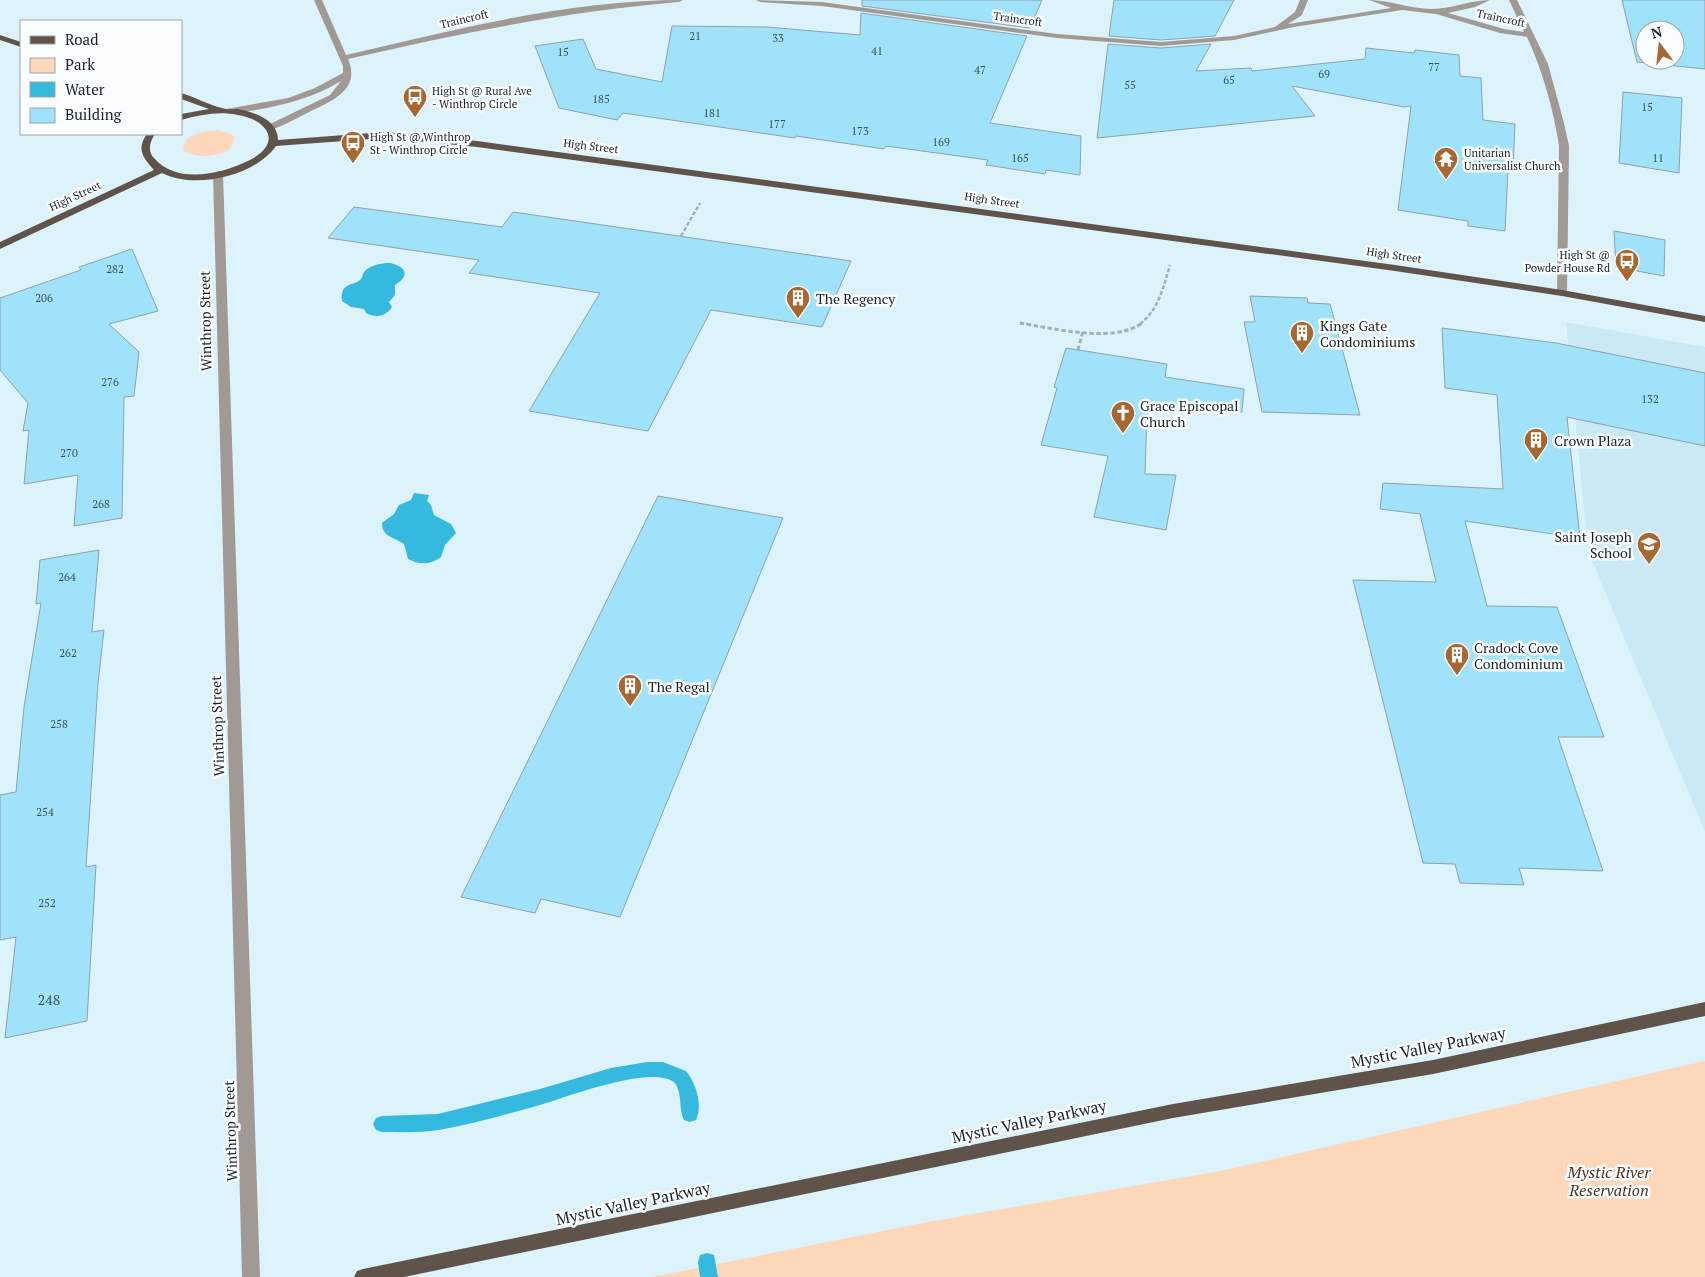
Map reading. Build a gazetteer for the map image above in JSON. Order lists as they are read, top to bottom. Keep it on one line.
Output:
{"streets":{"main road":["High Street","Mystic Valley Parkway"],"street":["Traincroft","Winthrop Street"]},"parks":["Mystic River Reservation"],"places":{"bus stop":["High St @ Rural Ave - Winthrop Circle","High St @ Winthrop St - Winthrop Circle","High St @ Powder House Rd"],"temple":["Unitarian Universalist Church"],"building":["The Regency","Kings Gate Condominiums","Crown Plaza","Cradock Cove Condominium","The Regal"],"church":["Grace Episcopal Church"],"school or university":["Saint Joseph School"]},"house_numbers":["21","33","41","15","77","47","69","65","55","185","15","181","177","173","169","165","11","282","206","276","132","270","268","264","262","258","254","252","248"],"legend":["Road","Park","Water","Building"],"north":"top"}
